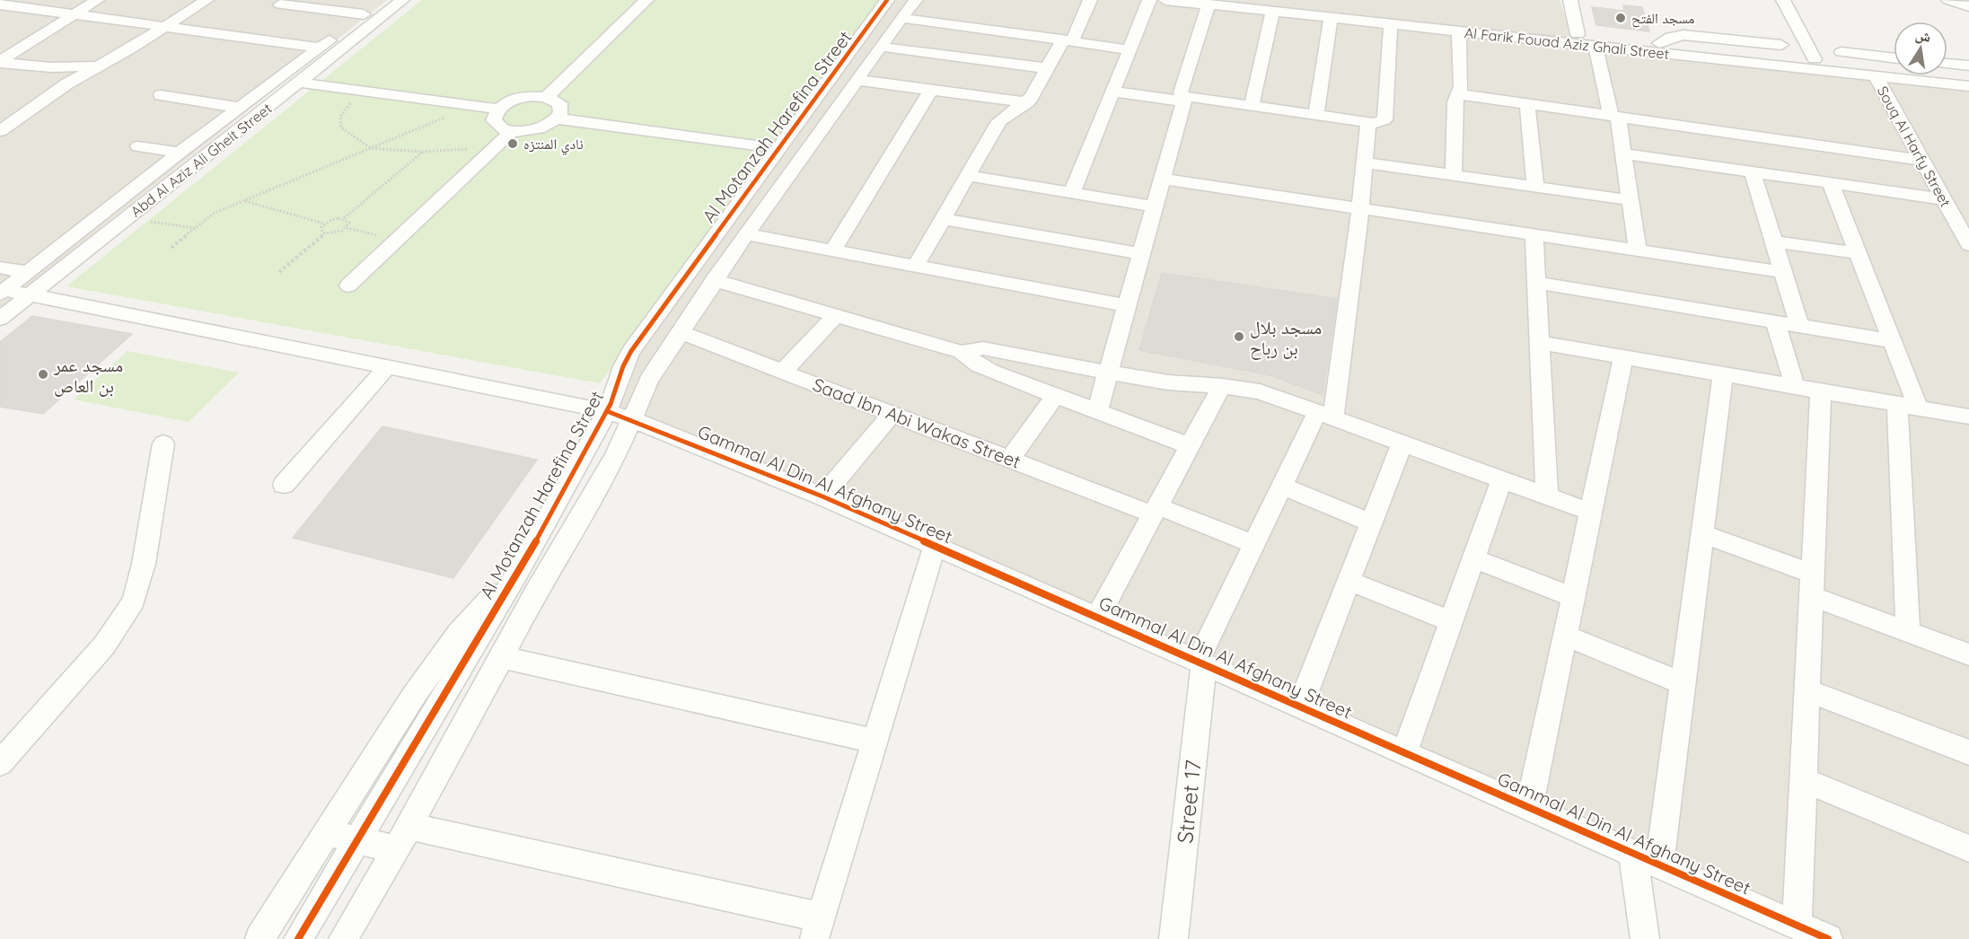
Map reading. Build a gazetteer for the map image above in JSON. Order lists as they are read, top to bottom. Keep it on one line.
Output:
{"streets":{"street":["Al Farik Fouad Aziz Ghali Street","Al Motanzah Harefina Street","Souq Al Harfy Street","Abd Al Aziz Ali Gheit Street","Saad Ibn Abi Wakas Street","Gammal Al Din Al Afghany Street","Street 17"]},"crossings":[["Al Farik Fouad Aziz Ghali Street","Souq Al Harfy Street"],["Al Motanzah Harefina Street","Saad Ibn Abi Wakas Street"],["Al Motanzah Harefina Street","Gammal Al Din Al Afghany Street"],["Abd Al Aziz Ali Gheit Street","Gammal Al Din Al Afghany Street"],["Saad Ibn Abi Wakas Street","Street 17"],["Gammal Al Din Al Afghany Street","Street 17"]],"places":["مسجد الفتح","نادي المنتزه","مسجد بلال بن رباح","مسجد عمر بن العاص"],"north":"top"}
